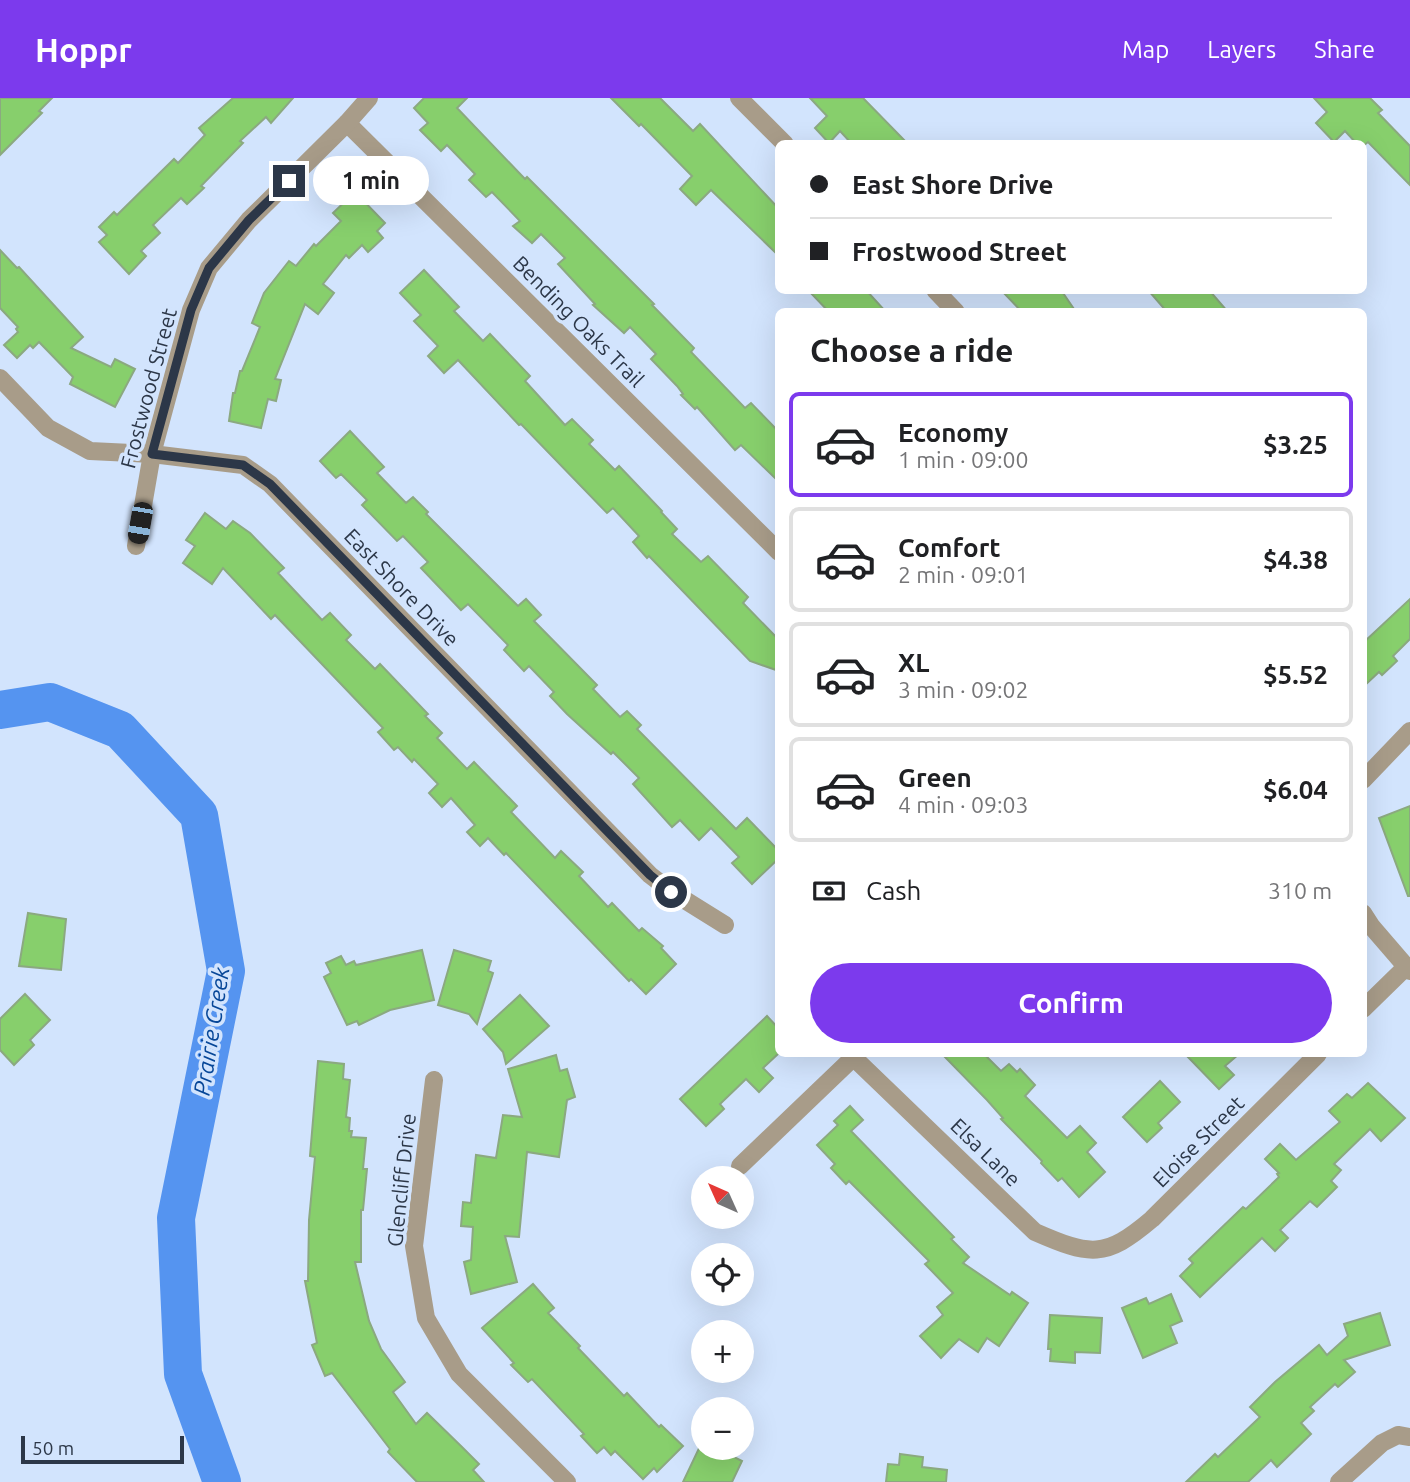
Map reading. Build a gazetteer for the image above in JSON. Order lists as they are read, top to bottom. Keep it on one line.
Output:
{"streets":{"street":["Bending Oaks Trail","Frostwood Street","East Shore Drive","Eloise Street","Elsa Lane","Glencliff Drive"]},"crossings":[["Bending Oaks Trail","Frostwood Street"],["Frostwood Street","East Shore Drive"],["Eloise Street","Elsa Lane"]],"water":["Prairie Creek"],"scale_bar":"50 m","north":"top left","page":{"header":"Hoppr","nav":["Map","Layers","Share"],"banner":["East Shore Drive","Frostwood Street"],"bubble":"1 min","heading":"Choose a ride","list":[{"name":"Economy","note":"1 min · 09:00","value":"$3.25"},{"name":"Comfort","note":"2 min · 09:01","value":"$4.38"},{"name":"XL","note":"3 min · 09:02","value":"$5.52"},{"name":"Green","note":"4 min · 09:03","value":"$6.04"}],"pay":["Cash","310 m"],"buttons":"Confirm","map_buttons":["+","−"],"scale":"50 m"}}
